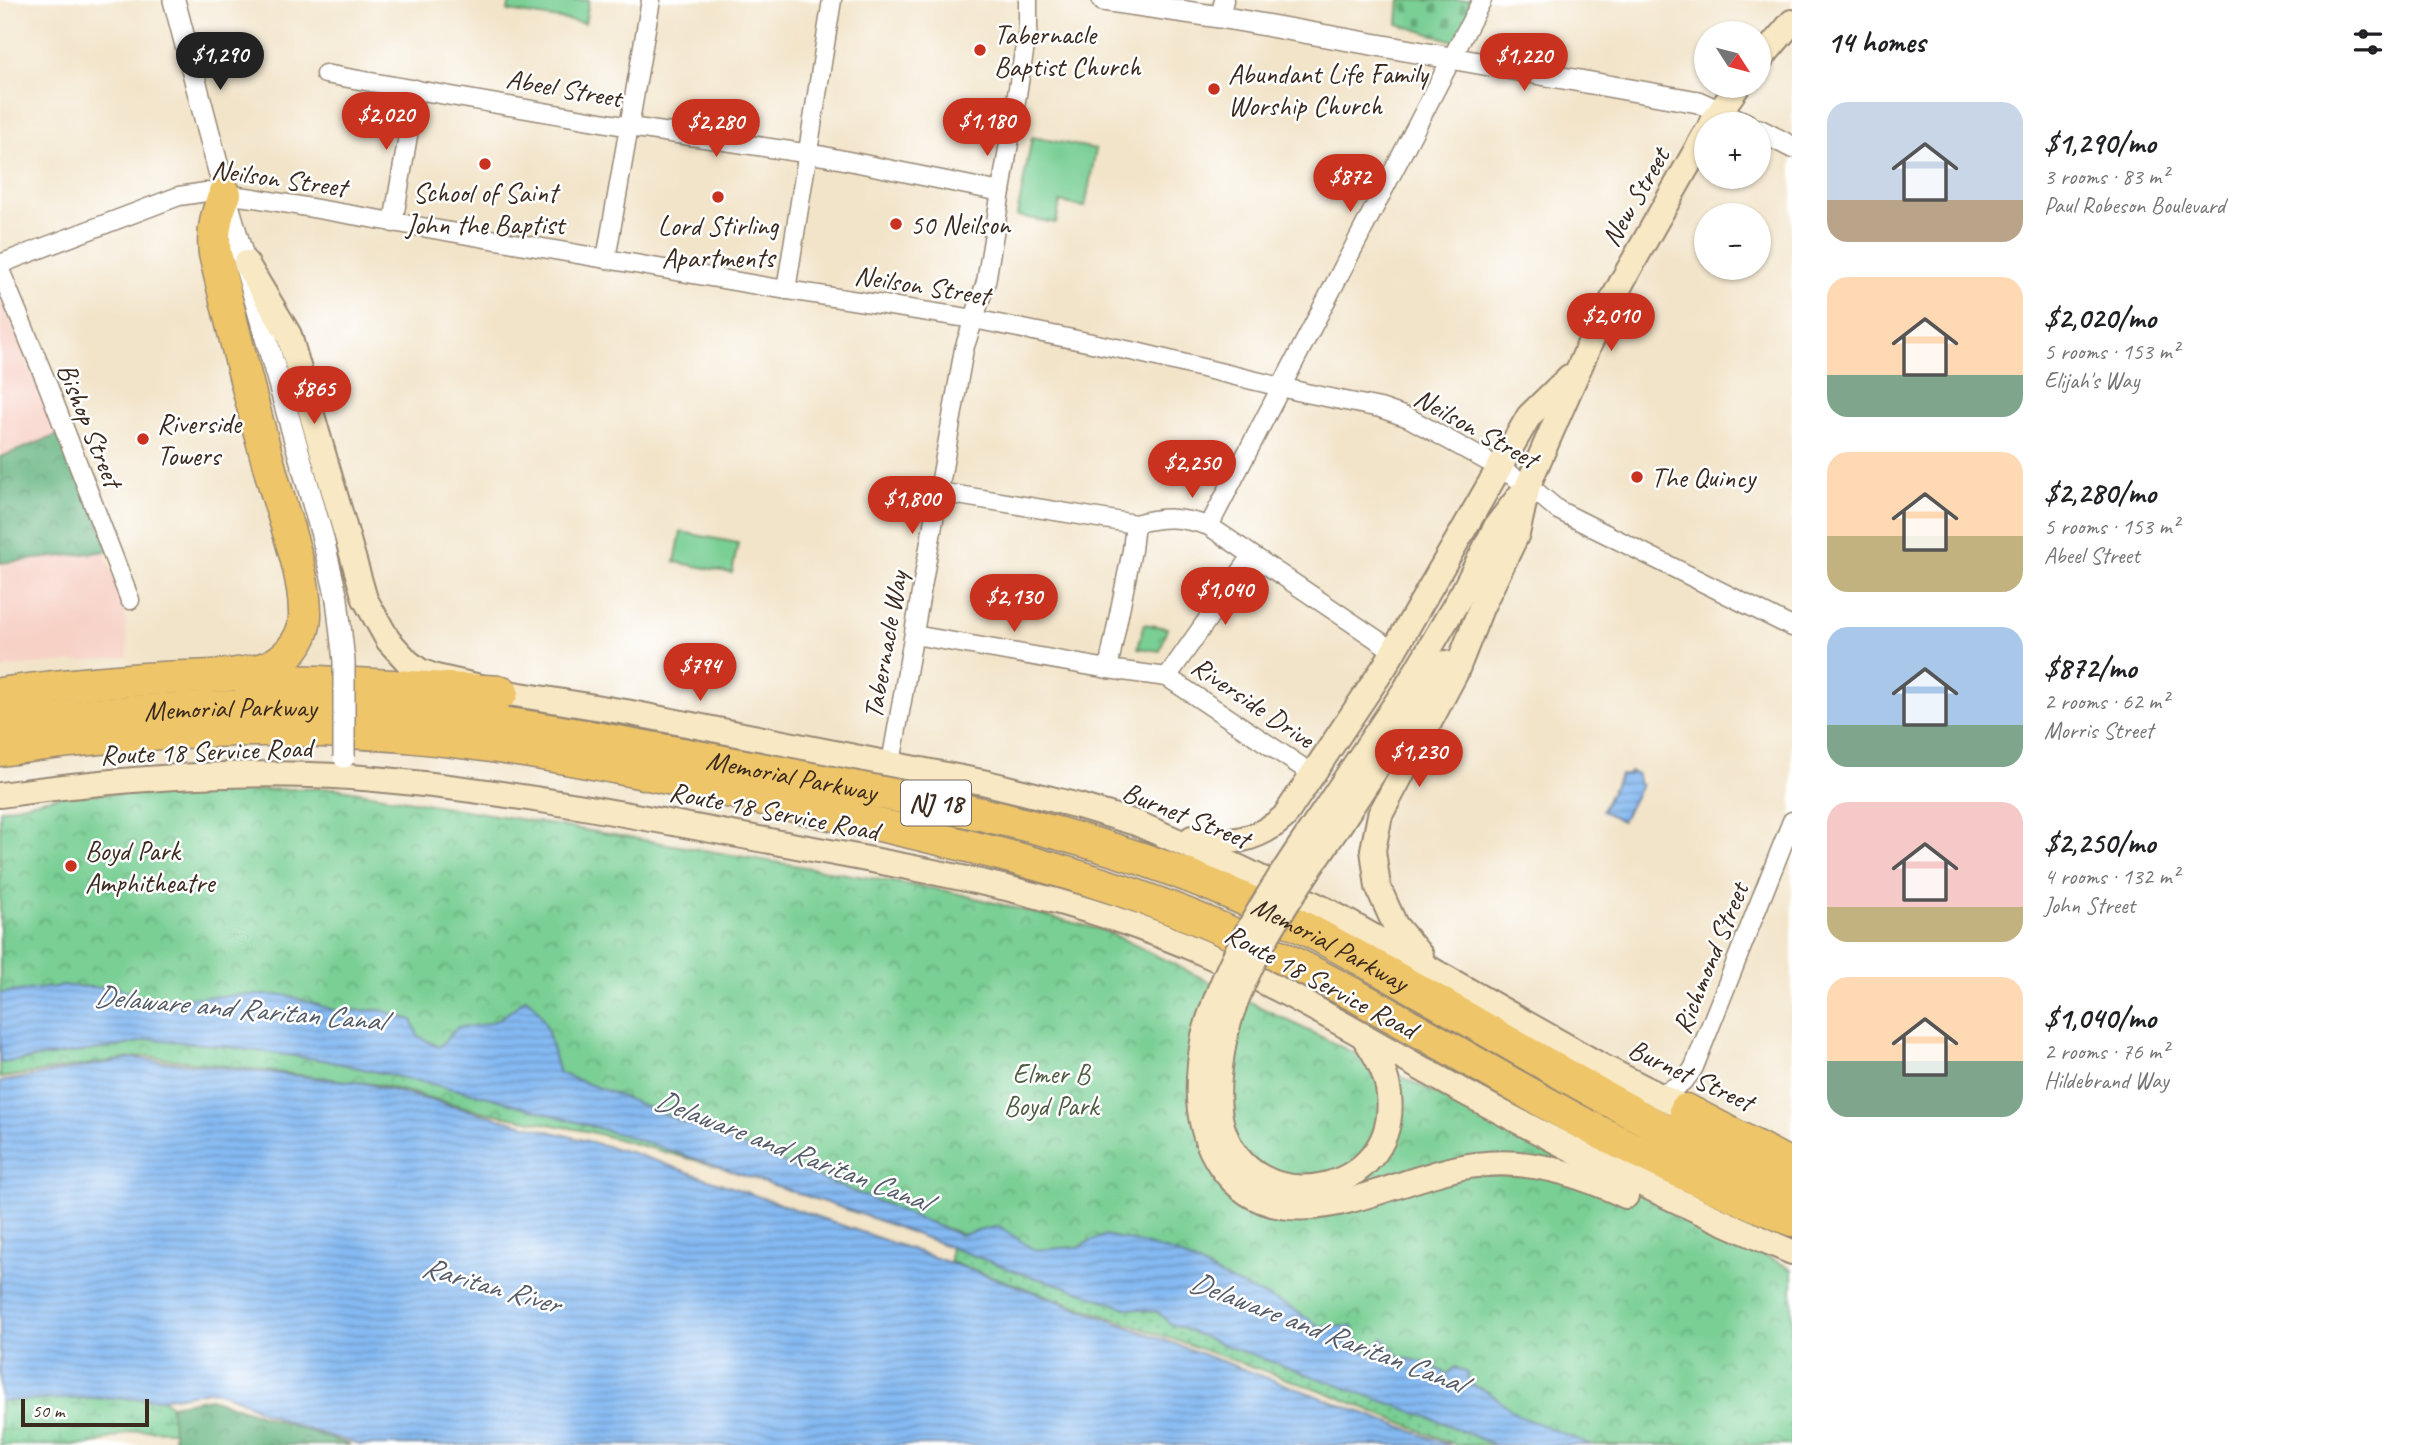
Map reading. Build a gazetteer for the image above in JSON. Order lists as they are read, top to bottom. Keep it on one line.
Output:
{"streets":{"highway":["Memorial Parkway","NJ 18"],"main road":["New Street","Route 18 Service Road","Burnet Street"],"street":["Abeel Street","Neilson Street","Bishop Street","Tabernacle Way","Riverside Drive","Richmond Street"]},"crossings":[["Abeel Street","Tabernacle Way"],["Neilson Street","New Street"],["Neilson Street","Tabernacle Way"],["New Street","Riverside Drive"],["New Street","Burnet Street"],["Tabernacle Way","Riverside Drive"],["Tabernacle Way","Burnet Street"],["Burnet Street","Richmond Street"]],"water":["Delaware and Raritan Canal","Raritan River"],"parks":["Elmer B Boyd Park"],"places":["Tabernacle Baptist Church","Abundant Life Family Worship Church","School of Saint John the Baptist","Lord Stirling Apartments","50 Neilson","Riverside Towers","The Quincy","Boyd Park Amphitheatre"],"scale_bar":"50 m","north":"bottom right","page":{"heading":"14 homes","map_buttons":["+","−"],"price":["$1,290","$1,220","$2,020","$1,180","$2,280","$872","$2,010","$865","$2,250","$1,800","$1,040","$2,130","$794","$1,230"],"list":[{"name":"$1,290/mo","note":"3 rooms · 83 m² · Paul Robeson Boulevard"},{"name":"$2,020/mo","note":"5 rooms · 153 m² · Elijah's Way"},{"name":"$2,280/mo","note":"5 rooms · 153 m² · Abeel Street"},{"name":"$872/mo","note":"2 rooms · 62 m² · Morris Street"},{"name":"$2,250/mo","note":"4 rooms · 132 m² · John Street"},{"name":"$1,040/mo","note":"2 rooms · 76 m² · Hildebrand Way"}],"scale":"50 m"}}
